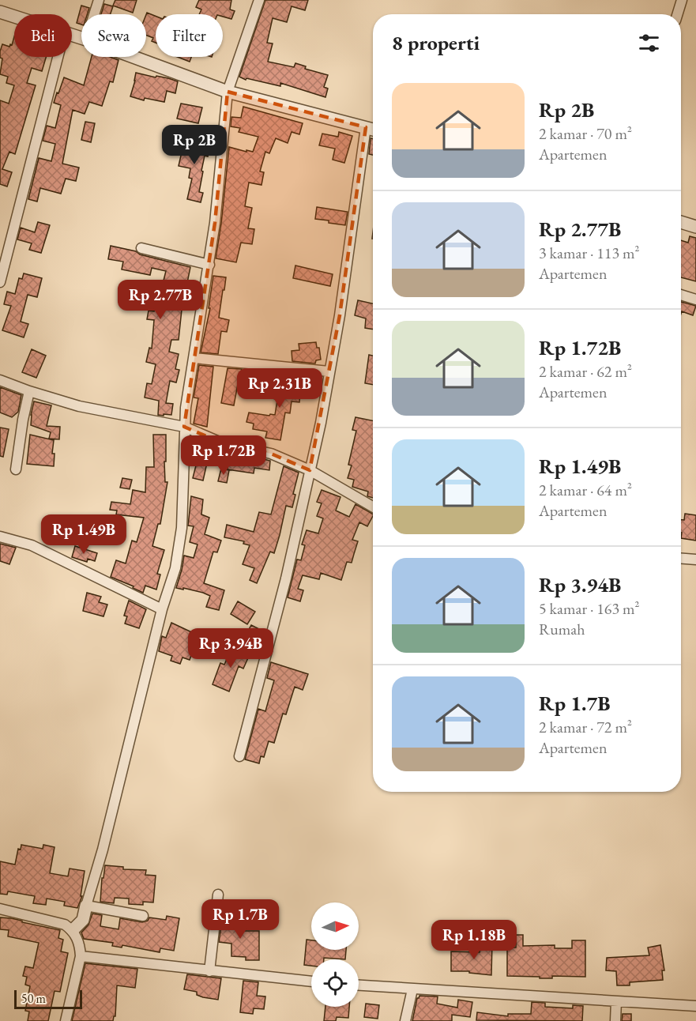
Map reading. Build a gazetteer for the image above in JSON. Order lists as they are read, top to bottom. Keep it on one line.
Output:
{"scale_bar":"50 m","north":"right","page":{"chip":["Beli","Sewa","Filter"],"heading":"8 properti","list":[{"name":"Rp 2B","note":"2 kamar · 70 m² · Apartemen"},{"name":"Rp 2.77B","note":"3 kamar · 113 m² · Apartemen"},{"name":"Rp 1.72B","note":"2 kamar · 62 m² · Apartemen"},{"name":"Rp 1.49B","note":"2 kamar · 64 m² · Apartemen"},{"name":"Rp 3.94B","note":"5 kamar · 163 m² · Rumah"},{"name":"Rp 1.7B","note":"2 kamar · 72 m² · Apartemen"}],"price":["Rp 2B","Rp 2.77B","Rp 2.31B","Rp 1.72B","Rp 1.49B","Rp 3.94B","Rp 1.7B","Rp 1.18B"],"scale":"50 m"}}
